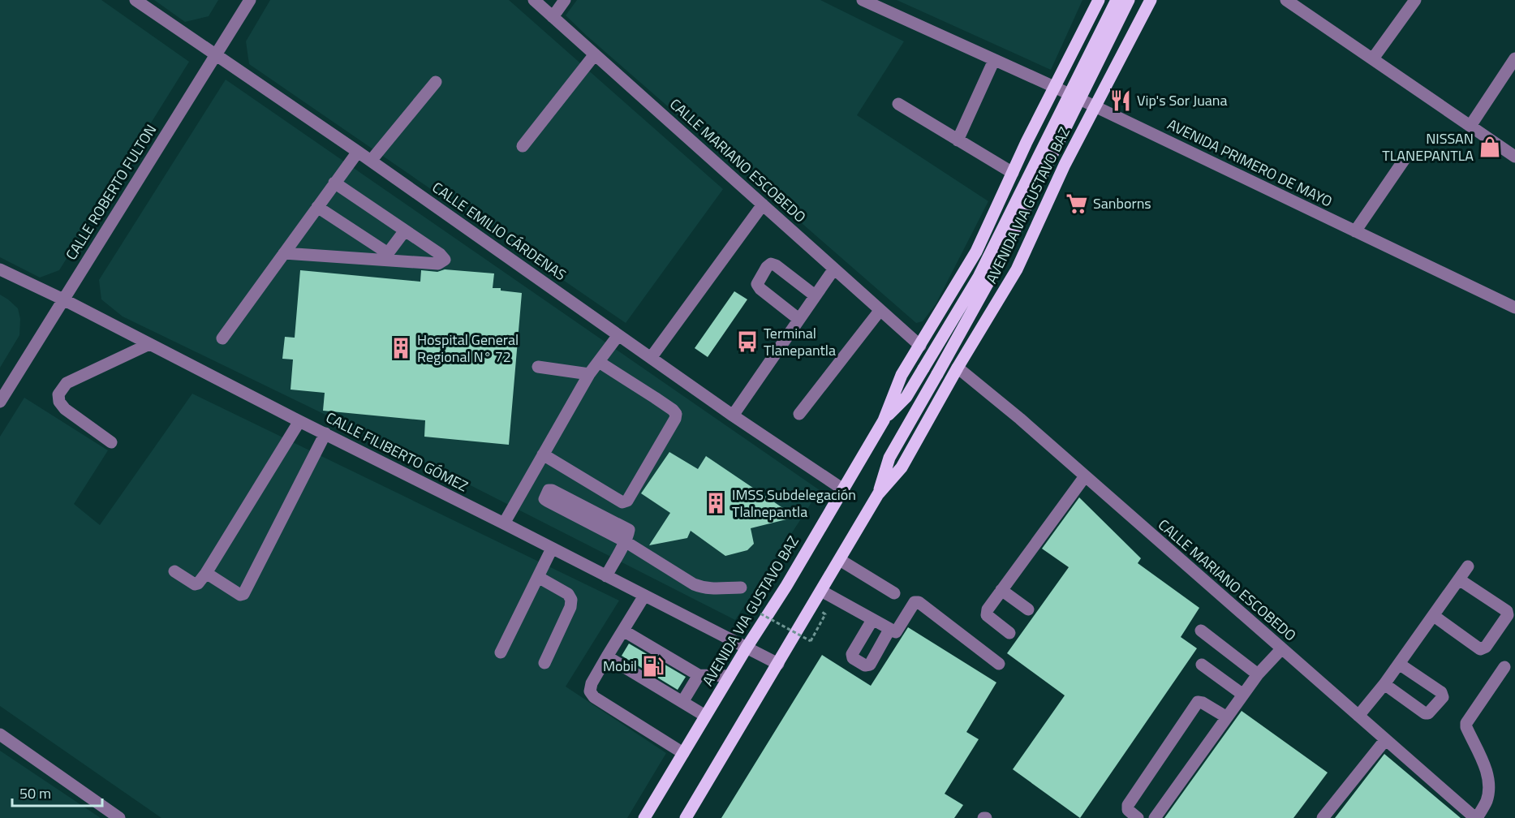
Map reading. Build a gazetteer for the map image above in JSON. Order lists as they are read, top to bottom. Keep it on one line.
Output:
{"streets":{"main road":["AVENIDA VIA GUSTAVO BAZ"],"street":["CALLE MARIANO ESCOBEDO","AVENIDA PRIMERO DE MAYO","CALLE ROBERTO FULTON","CALLE EMILIO CÁRDENAS","CALLE FILIBERTO GÓMEZ"]},"crossings":[["CALLE MARIANO ESCOBEDO","AVENIDA VIA GUSTAVO BAZ"],["AVENIDA PRIMERO DE MAYO","AVENIDA VIA GUSTAVO BAZ"],["CALLE ROBERTO FULTON","CALLE EMILIO CÁRDENAS"],["CALLE ROBERTO FULTON","CALLE FILIBERTO GÓMEZ"],["AVENIDA VIA GUSTAVO BAZ","CALLE EMILIO CÁRDENAS"],["AVENIDA VIA GUSTAVO BAZ","CALLE FILIBERTO GÓMEZ"]],"places":{"restaurant":["Vip's Sor Juana"],"shop":["NISSAN TLANEPANTLA"],"supermarket":["Sanborns"],"bus stop":["Terminal Tlanepantla"],"building":["Hospital General Regional N° 72","IMSS Subdelegación Tlalnepantla"],"fuel station":["Mobil"]},"scale_bar":"50 m"}
